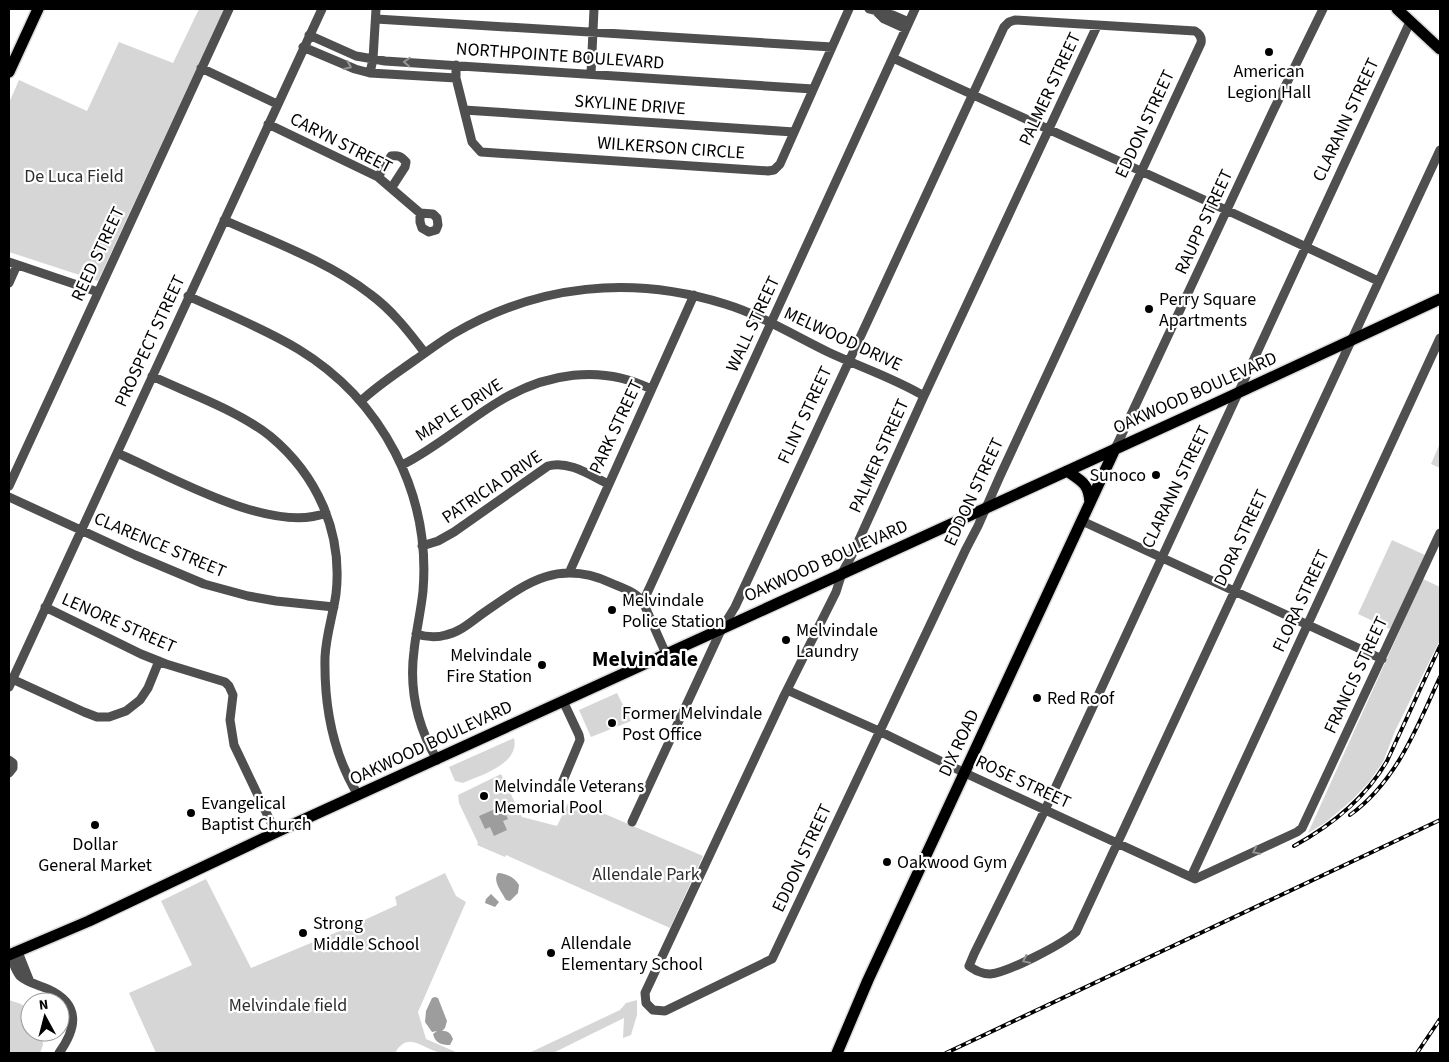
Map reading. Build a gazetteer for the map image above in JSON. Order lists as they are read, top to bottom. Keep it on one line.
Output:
{"streets":{"main road":["OAKWOOD BOULEVARD","DIX ROAD"],"street":["NORTHPOINTE BOULEVARD","PALMER STREET","SKYLINE DRIVE","CLARANN STREET","EDDON STREET","CARYN STREET","WILKERSON CIRCLE","RAUPP STREET","REED STREET","WALL STREET","MELWOOD DRIVE","PROSPECT STREET","MAPLE DRIVE","FLINT STREET","PARK STREET","PATRICIA DRIVE","DORA STREET","CLARENCE STREET","FLORA STREET","LENORE STREET","FRANCIS STREET","ROSE STREET"]},"crossings":[["NORTHPOINTE BOULEVARD","WILKERSON CIRCLE"],["NORTHPOINTE BOULEVARD","PROSPECT STREET"],["PALMER STREET","EDDON STREET"],["PALMER STREET","MELWOOD DRIVE"],["PALMER STREET","OAKWOOD BOULEVARD"],["PALMER STREET","FLINT STREET"],["PALMER STREET","ROSE STREET"],["SKYLINE DRIVE","WILKERSON CIRCLE"],["CLARANN STREET","OAKWOOD BOULEVARD"],["CLARANN STREET","DORA STREET"],["CLARANN STREET","ROSE STREET"],["EDDON STREET","OAKWOOD BOULEVARD"],["EDDON STREET","FLINT STREET"],["EDDON STREET","ROSE STREET"],["CARYN STREET","PROSPECT STREET"],["RAUPP STREET","OAKWOOD BOULEVARD"],["RAUPP STREET","DIX ROAD"],["WALL STREET","MELWOOD DRIVE"],["MELWOOD DRIVE","FLINT STREET"],["MELWOOD DRIVE","PARK STREET"],["PROSPECT STREET","CLARENCE STREET"],["PROSPECT STREET","LENORE STREET"],["OAKWOOD BOULEVARD","FLINT STREET"],["OAKWOOD BOULEVARD","DORA STREET"],["OAKWOOD BOULEVARD","LENORE STREET"],["OAKWOOD BOULEVARD","DIX ROAD"],["MAPLE DRIVE","PARK STREET"],["PARK STREET","PATRICIA DRIVE"],["DORA STREET","ROSE STREET"],["FLORA STREET","FRANCIS STREET"],["FLORA STREET","ROSE STREET"],["FRANCIS STREET","ROSE STREET"],["DIX ROAD","ROSE STREET"]],"one_way":["FRANCIS STREET"],"districts":["Melvindale"],"parks":["De Luca Field","Allendale Park","Melvindale field"],"places":["American Legion Hall","Perry Square Apartments","Sunoco","Melvindale Police Station","Melvindale Laundry","Melvindale Fire Station","Red Roof","Former Melvindale Post Office","Melvindale Veterans Memorial Pool","Evangelical Baptist Church","Dollar General Market","Oakwood Gym","Strong Middle School","Allendale Elementary School"],"north":"top"}
